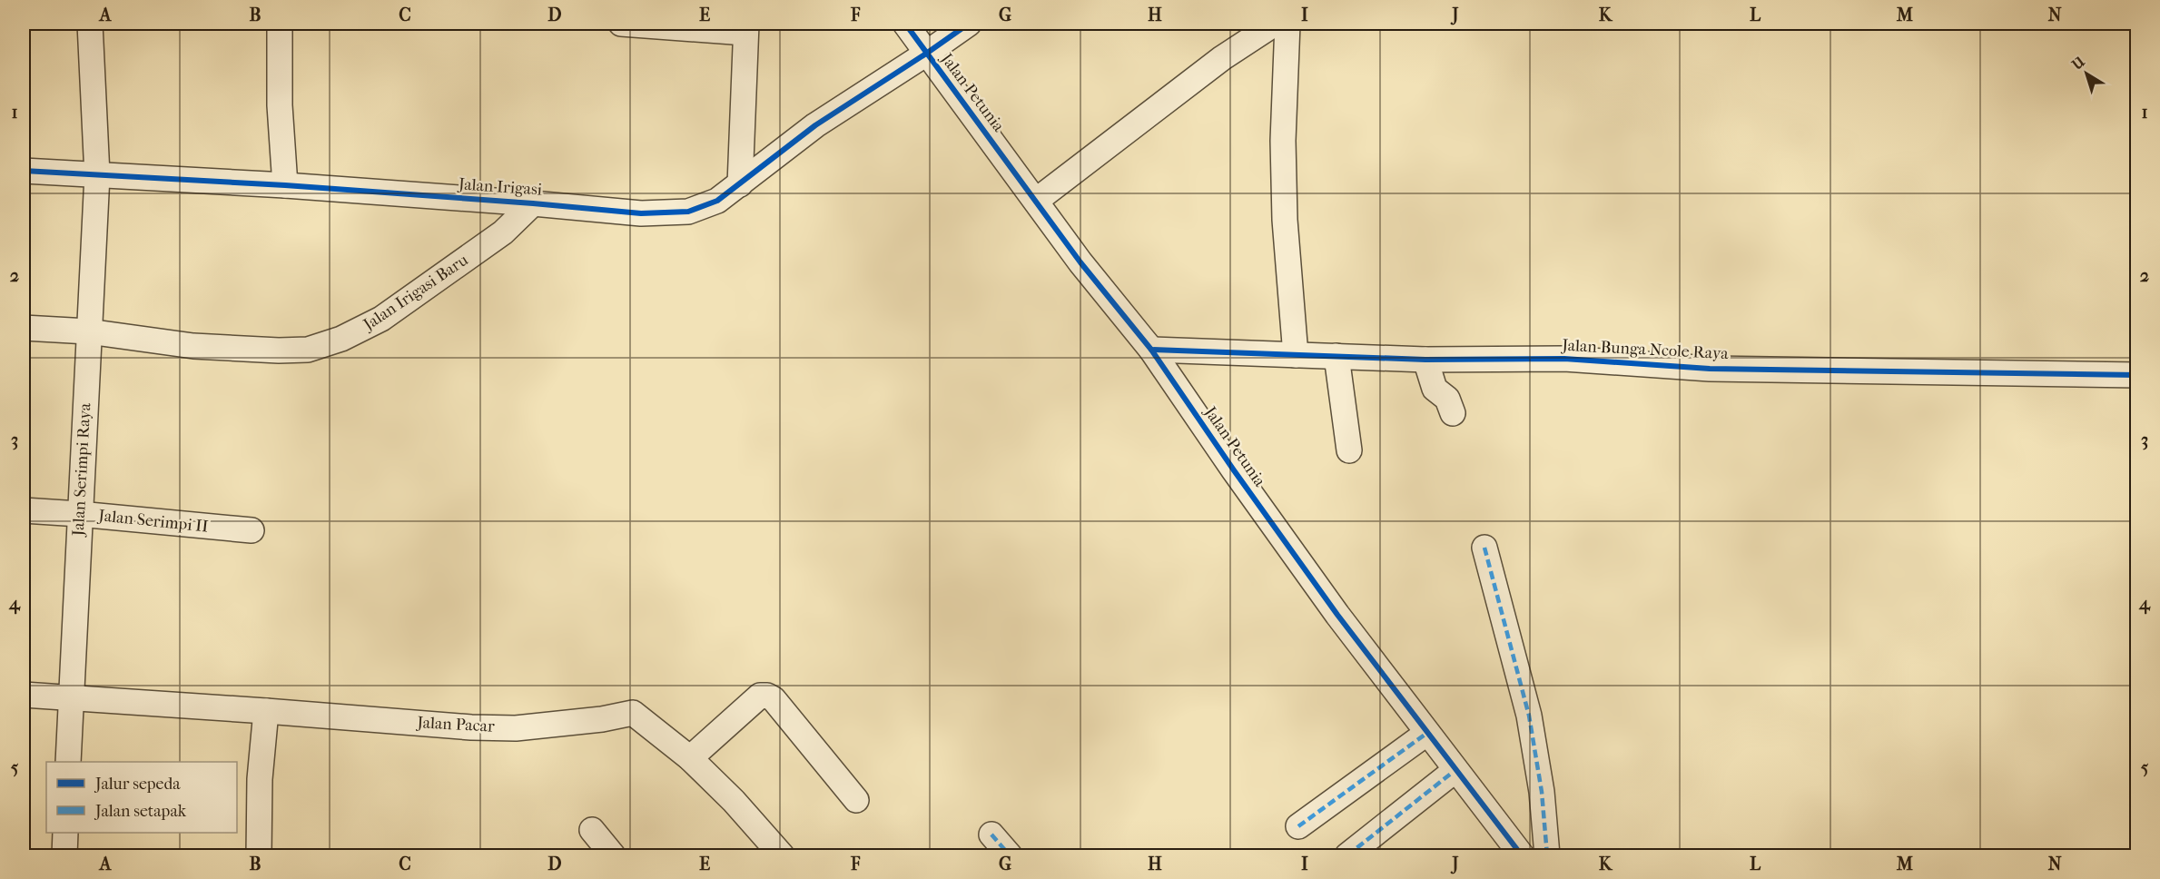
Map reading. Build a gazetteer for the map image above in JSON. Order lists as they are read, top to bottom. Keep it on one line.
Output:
{"streets":{"street":["Jalan Petunia","Jalan Irigasi","Jalan Irigasi Baru","Jalan Bunga Ncole Raya","Jalan Serimpi Raya","Jalan Serimpi II","Jalan Pacar"]},"crossings":[["Jalan Petunia","Jalan Irigasi"],["Jalan Petunia","Jalan Bunga Ncole Raya"],["Jalan Irigasi","Jalan Irigasi Baru"],["Jalan Irigasi","Jalan Serimpi Raya"],["Jalan Irigasi Baru","Jalan Serimpi Raya"],["Jalan Serimpi Raya","Jalan Serimpi II"],["Jalan Serimpi Raya","Jalan Pacar"]],"legend":["Jalur sepeda","Jalan setapak"],"north":"top left","grid":{"columns":["A","B","C","D","E","F","G","H","I","J","K","L","M","N"],"rows":["1","2","3","4","5"]}}
